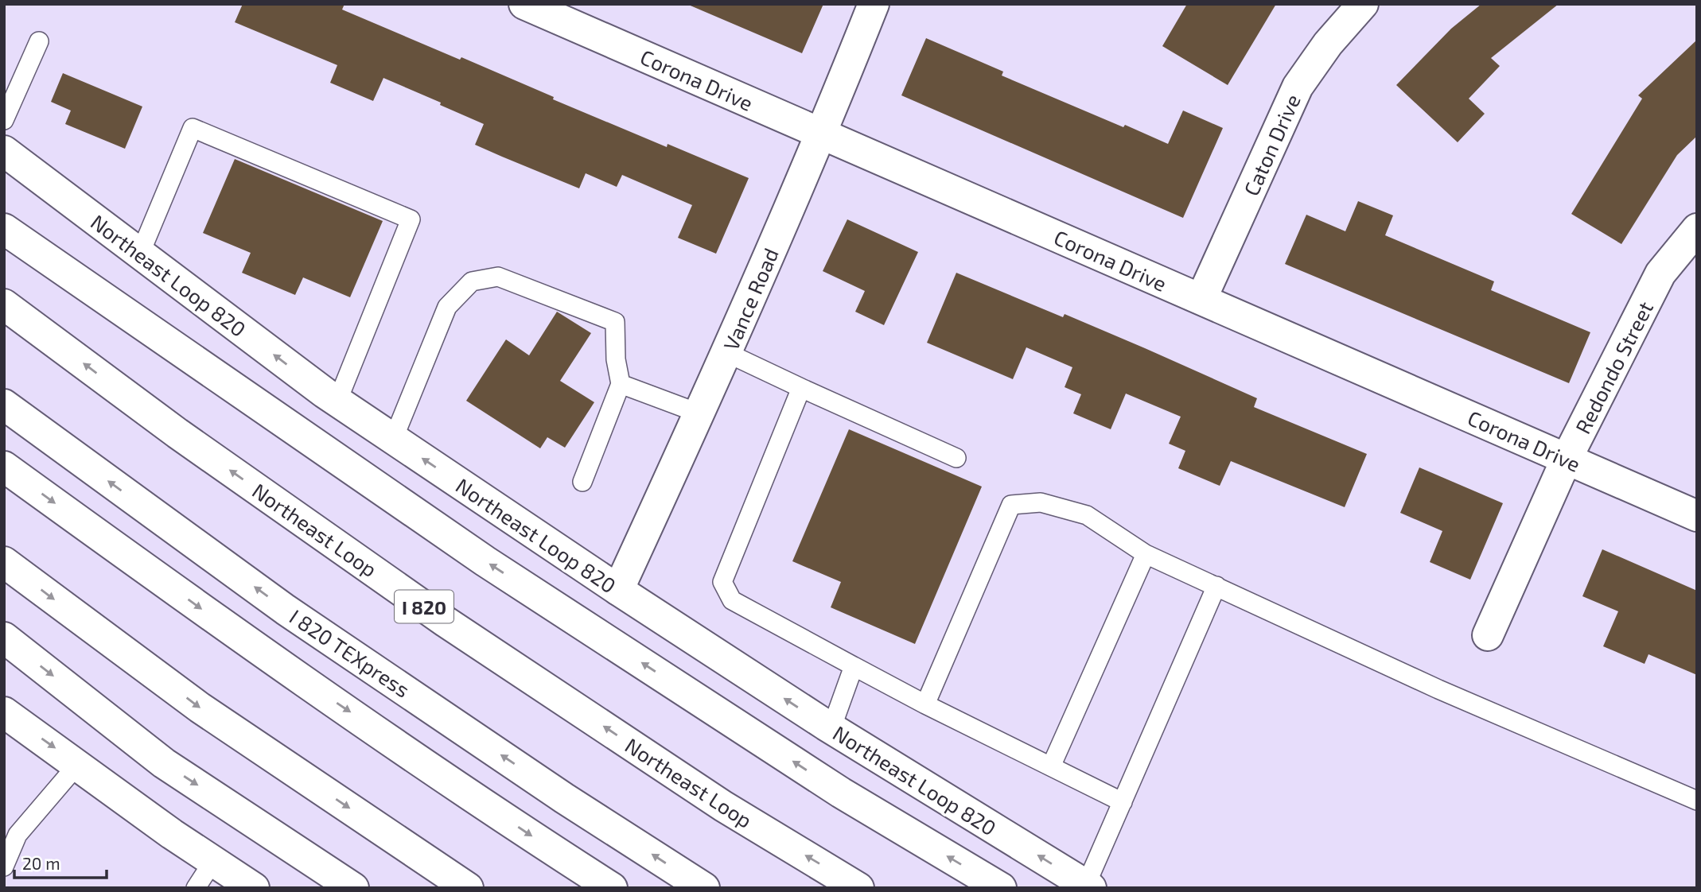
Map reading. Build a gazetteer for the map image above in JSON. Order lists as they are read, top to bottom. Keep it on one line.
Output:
{"streets":{"main road":["Corona Drive","Caton Drive","Northeast Loop 820","Vance Road","Redondo Street","Northeast Loop","I 820","I 820 TEXpress"]},"crossings":[["Corona Drive","Caton Drive"],["Corona Drive","Vance Road"],["Corona Drive","Redondo Street"],["Northeast Loop 820","Vance Road"]],"scale_bar":"20 m"}
